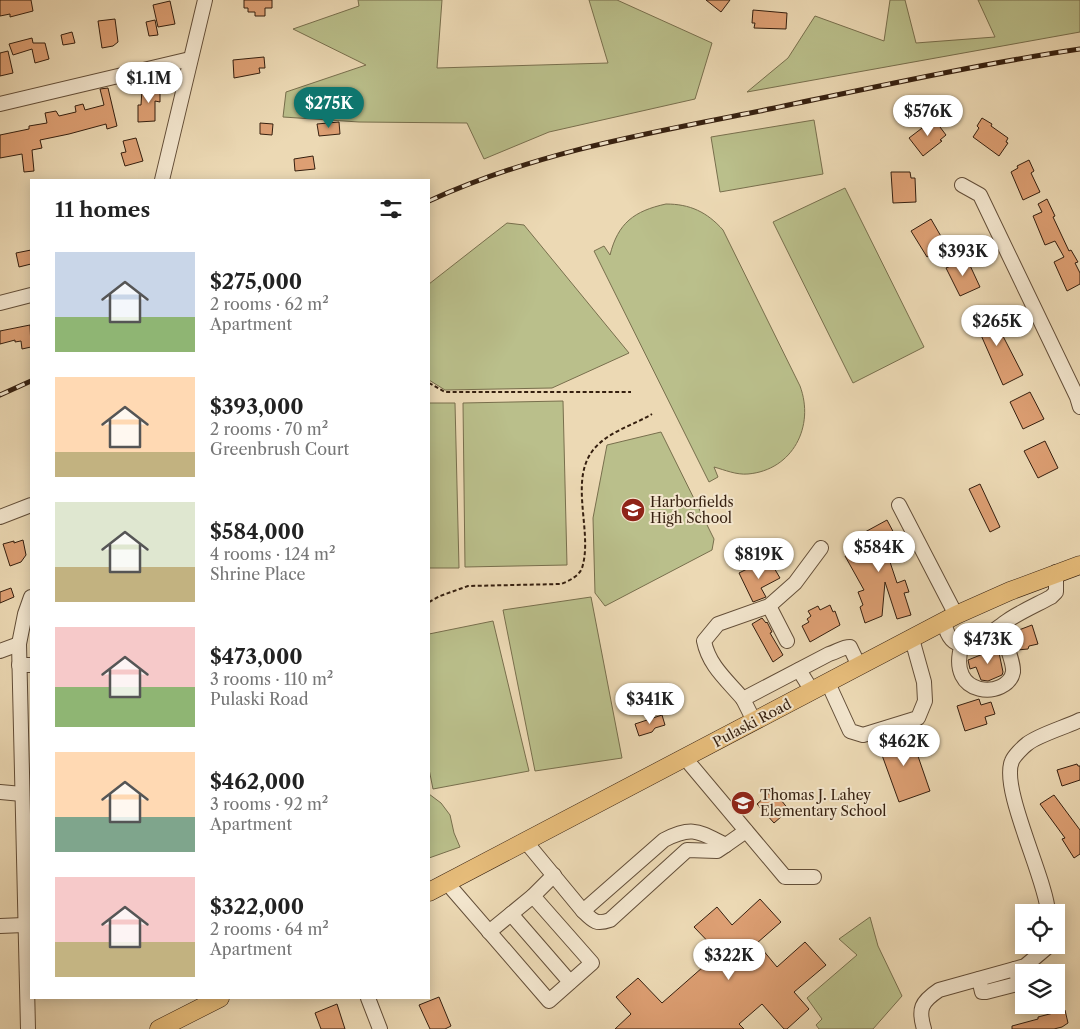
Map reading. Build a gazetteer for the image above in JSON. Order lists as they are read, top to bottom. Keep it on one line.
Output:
{"streets":{"main road":["Pulaski Road"]},"places":{"school or university":["Harborfields High School","Thomas J. Lahey Elementary School"]},"page":{"price":["$1.1M","$275K","$576K","$393K","$265K","$584K","$819K","$473K","$341K","$462K","$322K"],"heading":"11 homes","list":[{"name":"$275,000","note":"2 rooms · 62 m² · Apartment"},{"name":"$393,000","note":"2 rooms · 70 m² · Greenbrush Court"},{"name":"$584,000","note":"4 rooms · 124 m² · Shrine Place"},{"name":"$473,000","note":"3 rooms · 110 m² · Pulaski Road"},{"name":"$462,000","note":"3 rooms · 92 m² · Apartment"},{"name":"$322,000","note":"2 rooms · 64 m² · Apartment"}]}}
